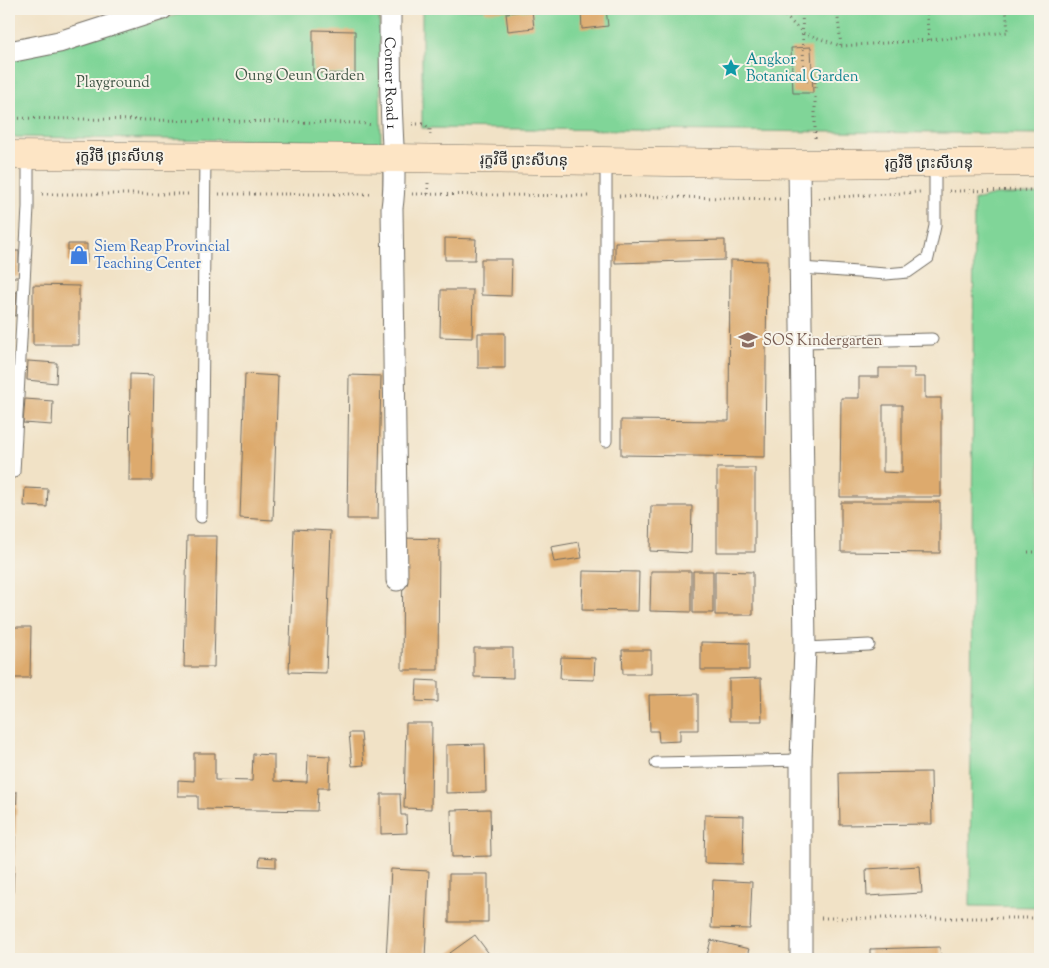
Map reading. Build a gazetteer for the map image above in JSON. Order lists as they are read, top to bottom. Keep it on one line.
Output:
{"streets":{"street":["Corner Road 1","រុក្ខវិថី ព្រះសីហនុ"]},"crossings":[["Corner Road 1","រុក្ខវិថី ព្រះសីហនុ"]],"parks":["Oung Oeun Garden","Playground"],"places":{"place":["Angkor Botanical Garden"],"shop":["Siem Reap Provincial Teaching Center"],"school or university":["SOS Kindergarten"]}}
